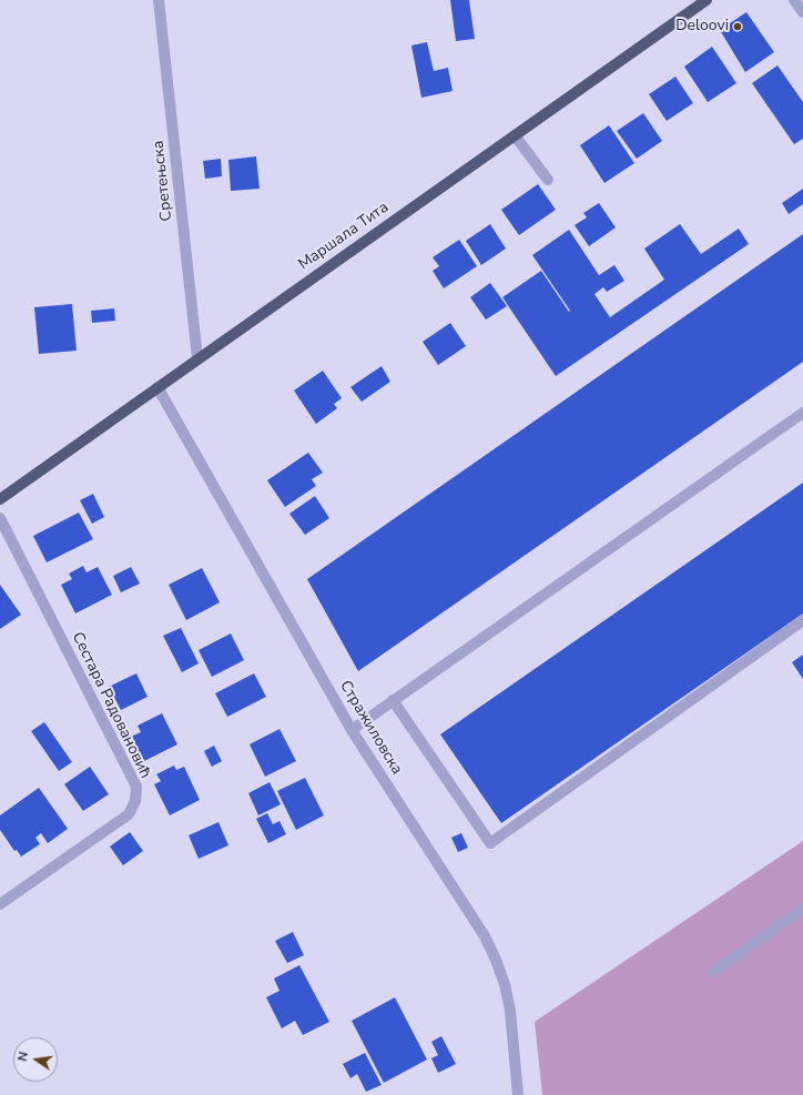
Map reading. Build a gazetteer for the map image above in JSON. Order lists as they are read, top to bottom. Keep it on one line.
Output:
{"streets":{"main road":["Маршала Тита"],"street":["Сретењска","Сестара Радовановић","Стражиловска"]},"crossings":[["Сретењска","Маршала Тита"],["Маршала Тита","Стражиловска"]],"places":["Deloovi"],"north":"left"}
